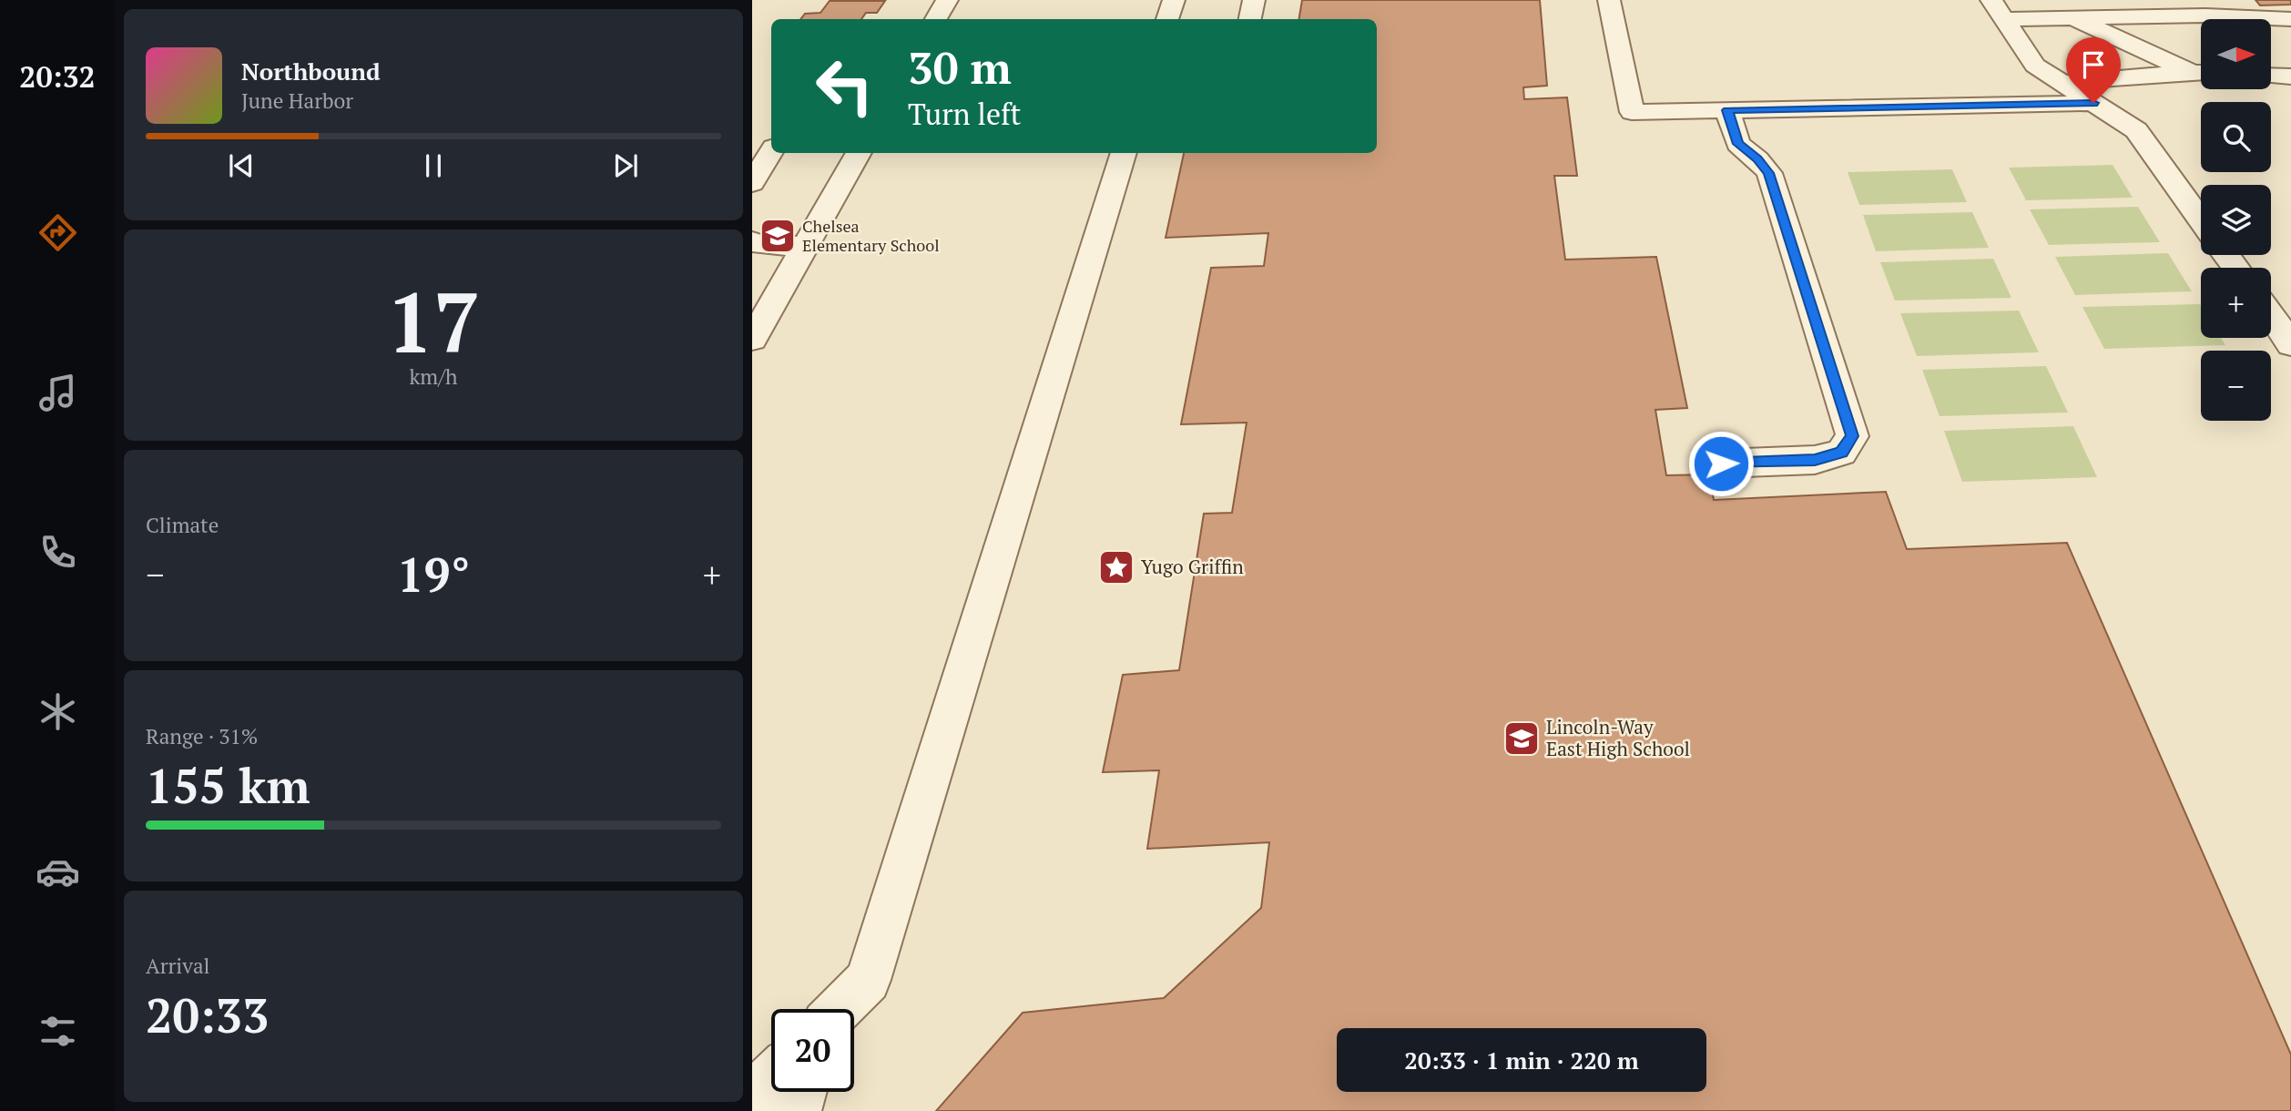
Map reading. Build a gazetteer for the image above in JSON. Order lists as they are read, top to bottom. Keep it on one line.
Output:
{"places":{"school or university":["Chelsea Elementary School","Lincoln-Way East High School"],"place":["Yugo Griffin"]},"north":"right","page":{"tabs":"20:32","map_buttons":["+","−"],"turn":["30 m","Turn left"],"song":["Northbound","June Harbor"],"tile":[["17","km/h"],"Climate",["Range · 31%","155 km"],["Arrival","20:33"]],"heat":["−","19°","+"],"limit":"20","trip":"20:33 · 1 min · 220 m"}}
